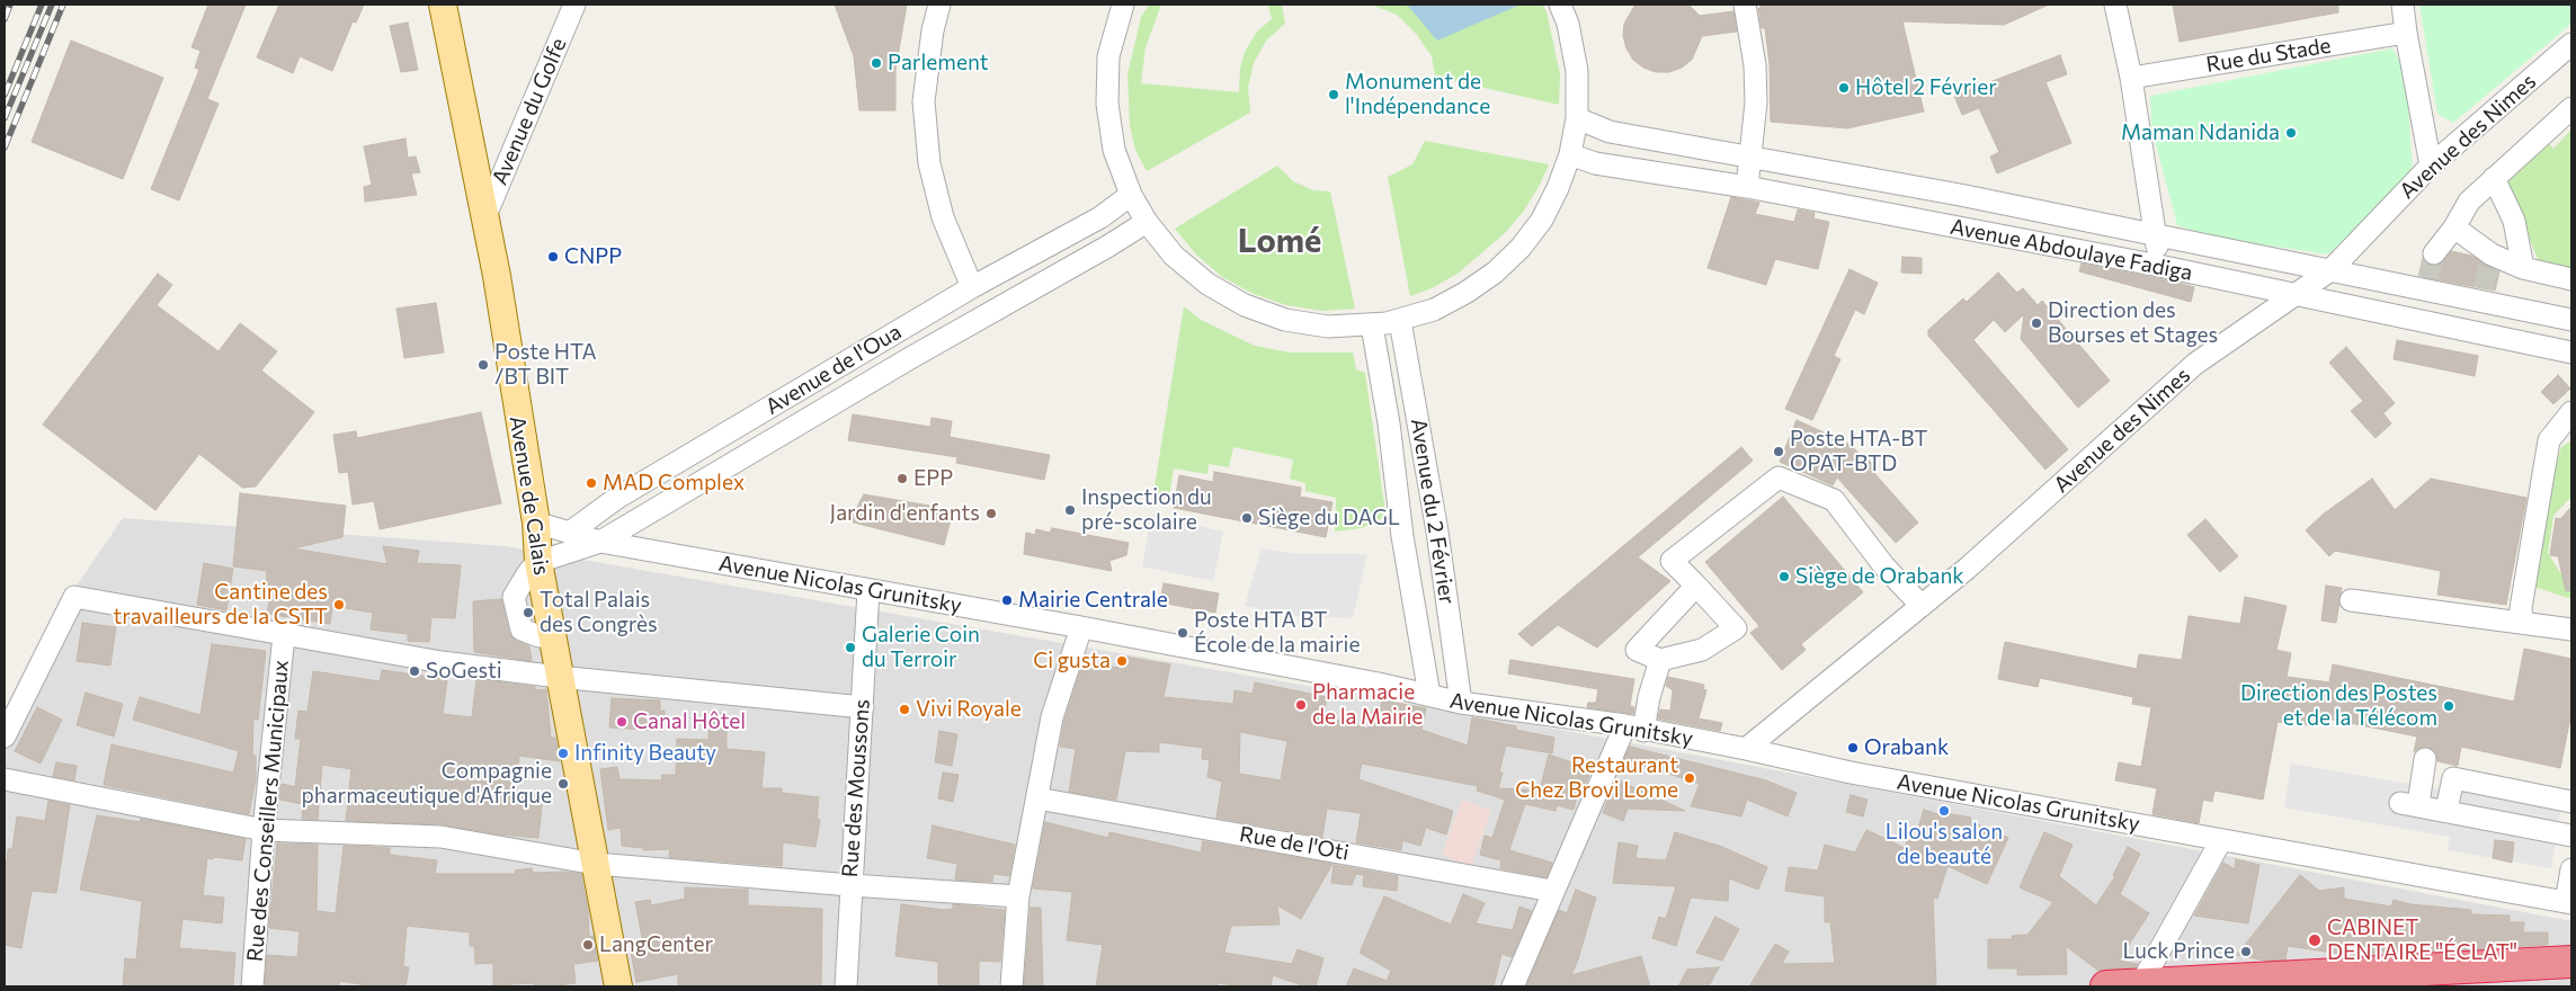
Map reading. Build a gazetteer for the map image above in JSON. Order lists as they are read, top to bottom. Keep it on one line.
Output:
{"streets":{"main road":["Avenue de Calais"],"street":["Rue du Stade","Avenue du Golfe","Avenue des Nimes","Avenue Abdoulaye Fadiga","Avenue de l'Oua","Avenue du 2 Février","Avenue Nicolas Grunitsky","Rue des Moussons","Rue des Conseillers Municipaux","Rue de l'Oti"]},"crossings":[["Avenue du Golfe","Avenue de Calais"],["Avenue des Nimes","Avenue Abdoulaye Fadiga"],["Avenue des Nimes","Avenue Nicolas Grunitsky"],["Avenue de l'Oua","Avenue Nicolas Grunitsky"],["Avenue du 2 Février","Avenue Nicolas Grunitsky"],["Avenue Nicolas Grunitsky","Rue des Moussons"]],"districts":["Lomé"],"places":["Parlement","Hôtel 2 Février","Monument de l'Indépendance","Maman Ndanida","CNPP","Direction des Bourses et Stages","Poste HTA /BT BIT","Poste HTA-BT OPAT-BTD","EPP","MAD Complex","Inspection du pré-scolaire","Jardin d'enfants","Siège du DAGL","Siège de Orabank","Mairie Centrale","Cantine des travailleurs de la CSTT","Total Palais des Congrès","Poste HTA BT École de la mairie","Galerie Coin du Terroir","Ci gusta","SoGesti","Pharmacie de la Mairie","Direction des Postes et de la Télécom","Vivi Royale","Canal Hôtel","Orabank","Infinity Beauty","Restaurant Chez Brovi Lome","Compagnie pharmaceutique d'Afrique","Lilou's salon de beauté","CABINET DENTAIRE \"ÉCLAT\"","LangCenter","Luck Prince"]}
